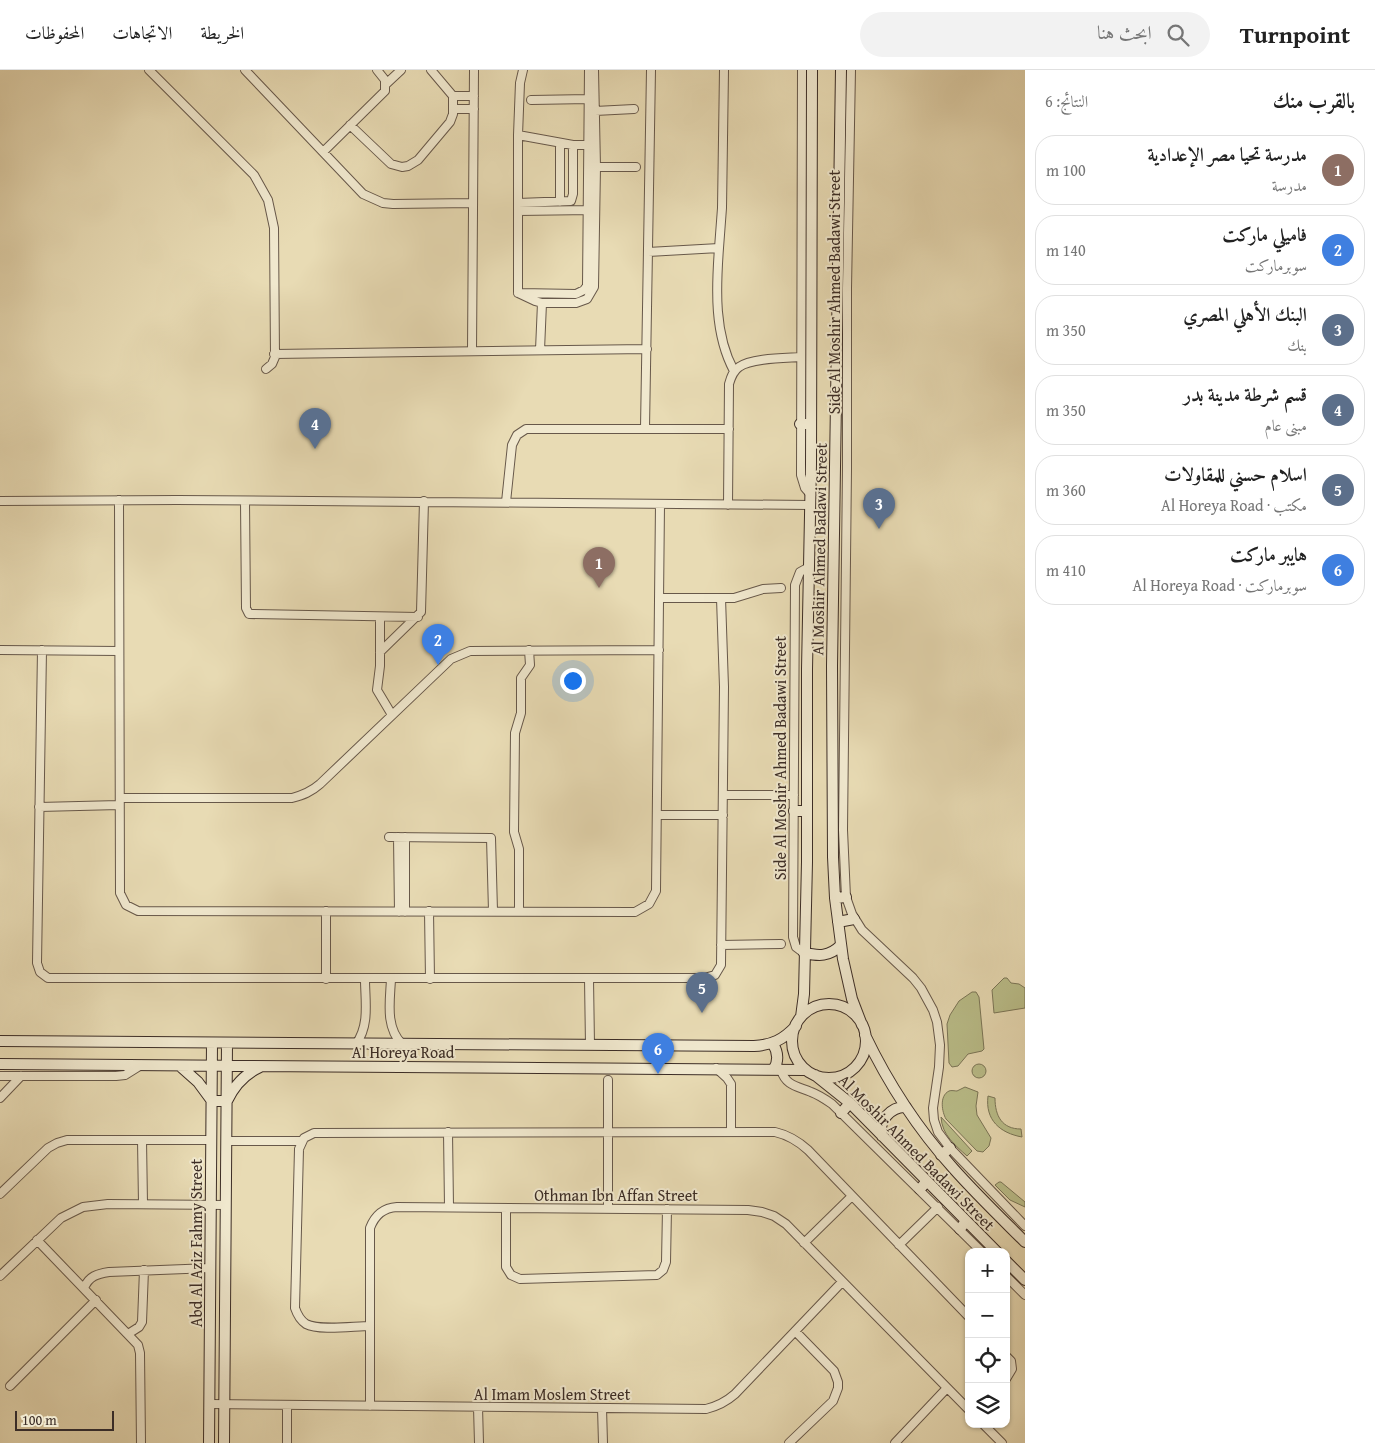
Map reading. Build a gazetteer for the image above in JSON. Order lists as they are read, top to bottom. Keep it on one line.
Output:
{"streets":{"street":["Side Al Moshir Ahmed Badawi Street","Al Moshir Ahmed Badawi Street","Al Horeya Road","Othman Ibn Affan Street","Abd Al Aziz Fahmy Street","Al Imam Moslem Street"]},"crossings":[["Side Al Moshir Ahmed Badawi Street","Al Moshir Ahmed Badawi Street"],["Al Moshir Ahmed Badawi Street","Al Horeya Road"],["Al Horeya Road","Abd Al Aziz Fahmy Street"],["Othman Ibn Affan Street","Al Imam Moslem Street"],["Abd Al Aziz Fahmy Street","Al Imam Moslem Street"]],"scale_bar":"100 m","page":{"header":"Turnpoint","search":"ابحث هنا","nav":["الخريطة","الاتجاهات","المحفوظات"],"heading":["بالقرب منك","النتائج: 6"],"list":[{"mark":"1","name":"مدرسة تحيا مصر الإعدادية","note":"مدرسة","value":"100 m"},{"mark":"2","name":"فاميلي ماركت","note":"سوبرماركت","value":"140 m"},{"mark":"3","name":"البنك الأهلي المصري","note":"بنك","value":"350 m"},{"mark":"4","name":"قسم شرطة مدينة بدر","note":"مبنى عام","value":"350 m"},{"mark":"5","name":"اسلام حسني للمقاولات","note":"مكتب · Al Horeya Road","value":"360 m"},{"mark":"6","name":"هايبر ماركت","note":"سوبرماركت · Al Horeya Road","value":"410 m"}],"pins":["4","3","1","2","5","6"],"map_buttons":["+","−"],"scale":"100 m"}}
